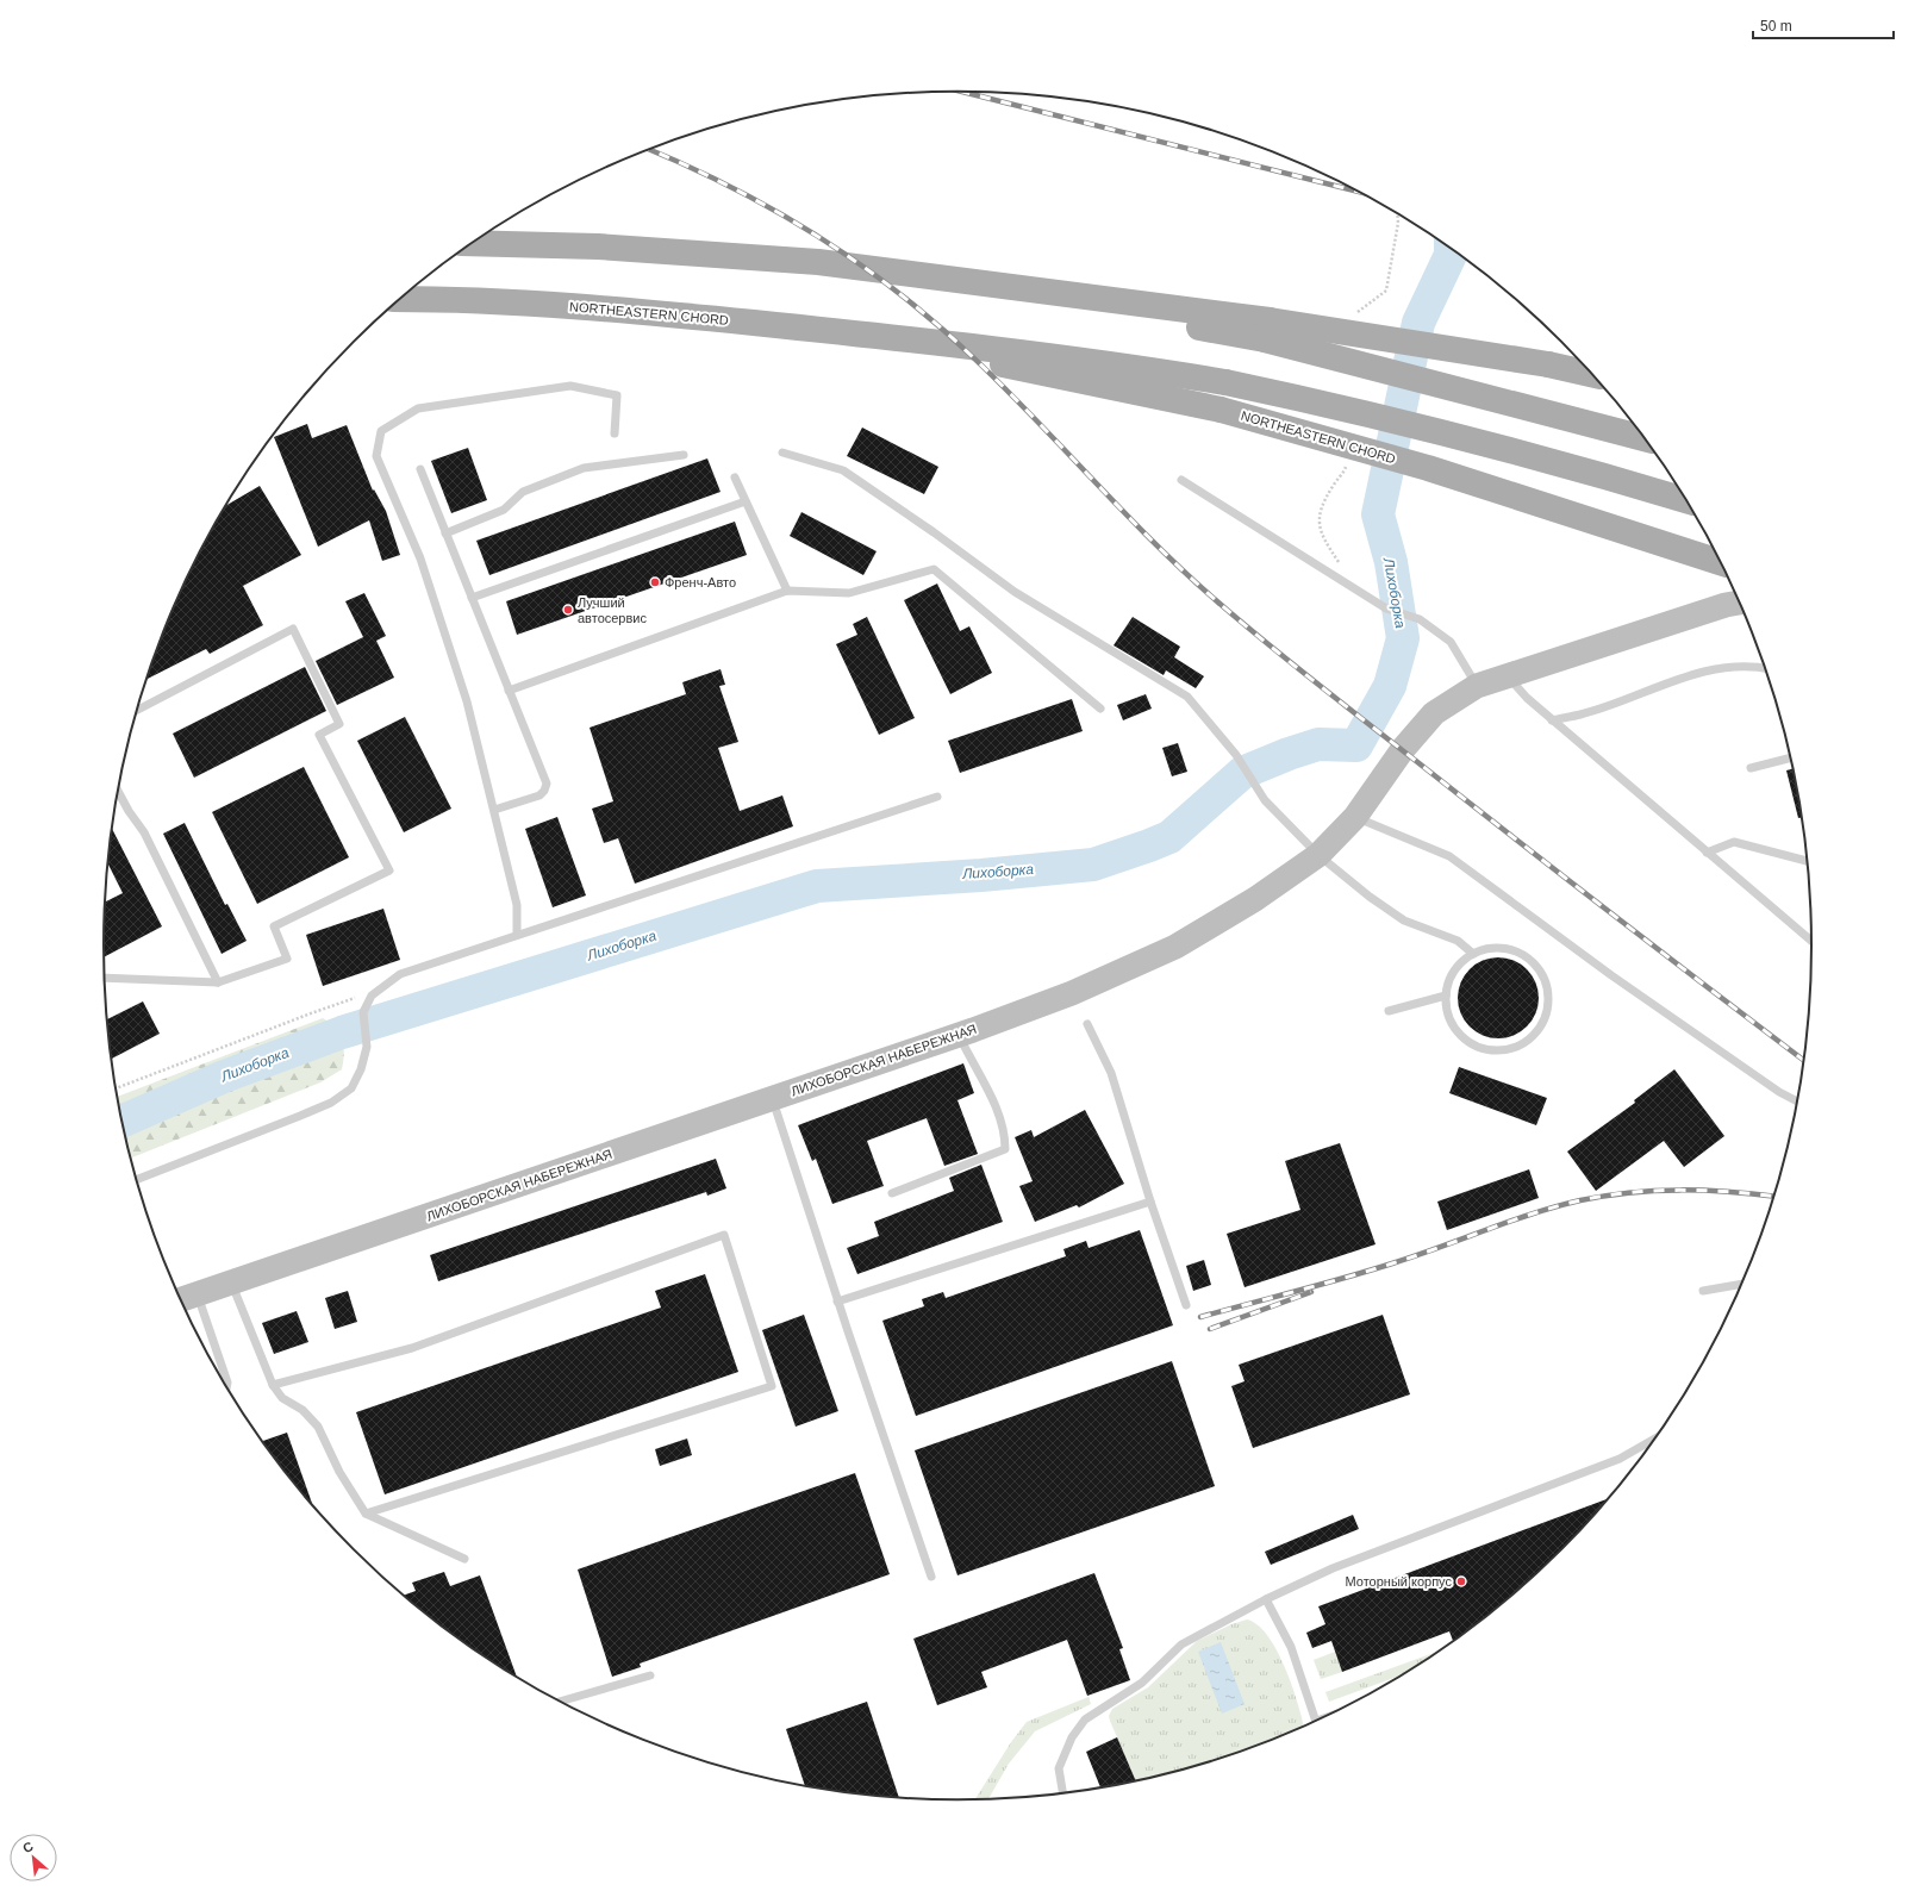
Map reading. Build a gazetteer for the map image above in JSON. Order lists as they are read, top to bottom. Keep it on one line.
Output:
{"streets":{"main road":["NORTHEASTERN CHORD"],"street":["ЛИХОБОРСКАЯ НАБЕРЕЖНАЯ"]},"water":["Лихоборка"],"places":["Френч-Авто","Лучший автосервис","Моторный корпус"],"scale_bar":"50 m","north":"top left"}
